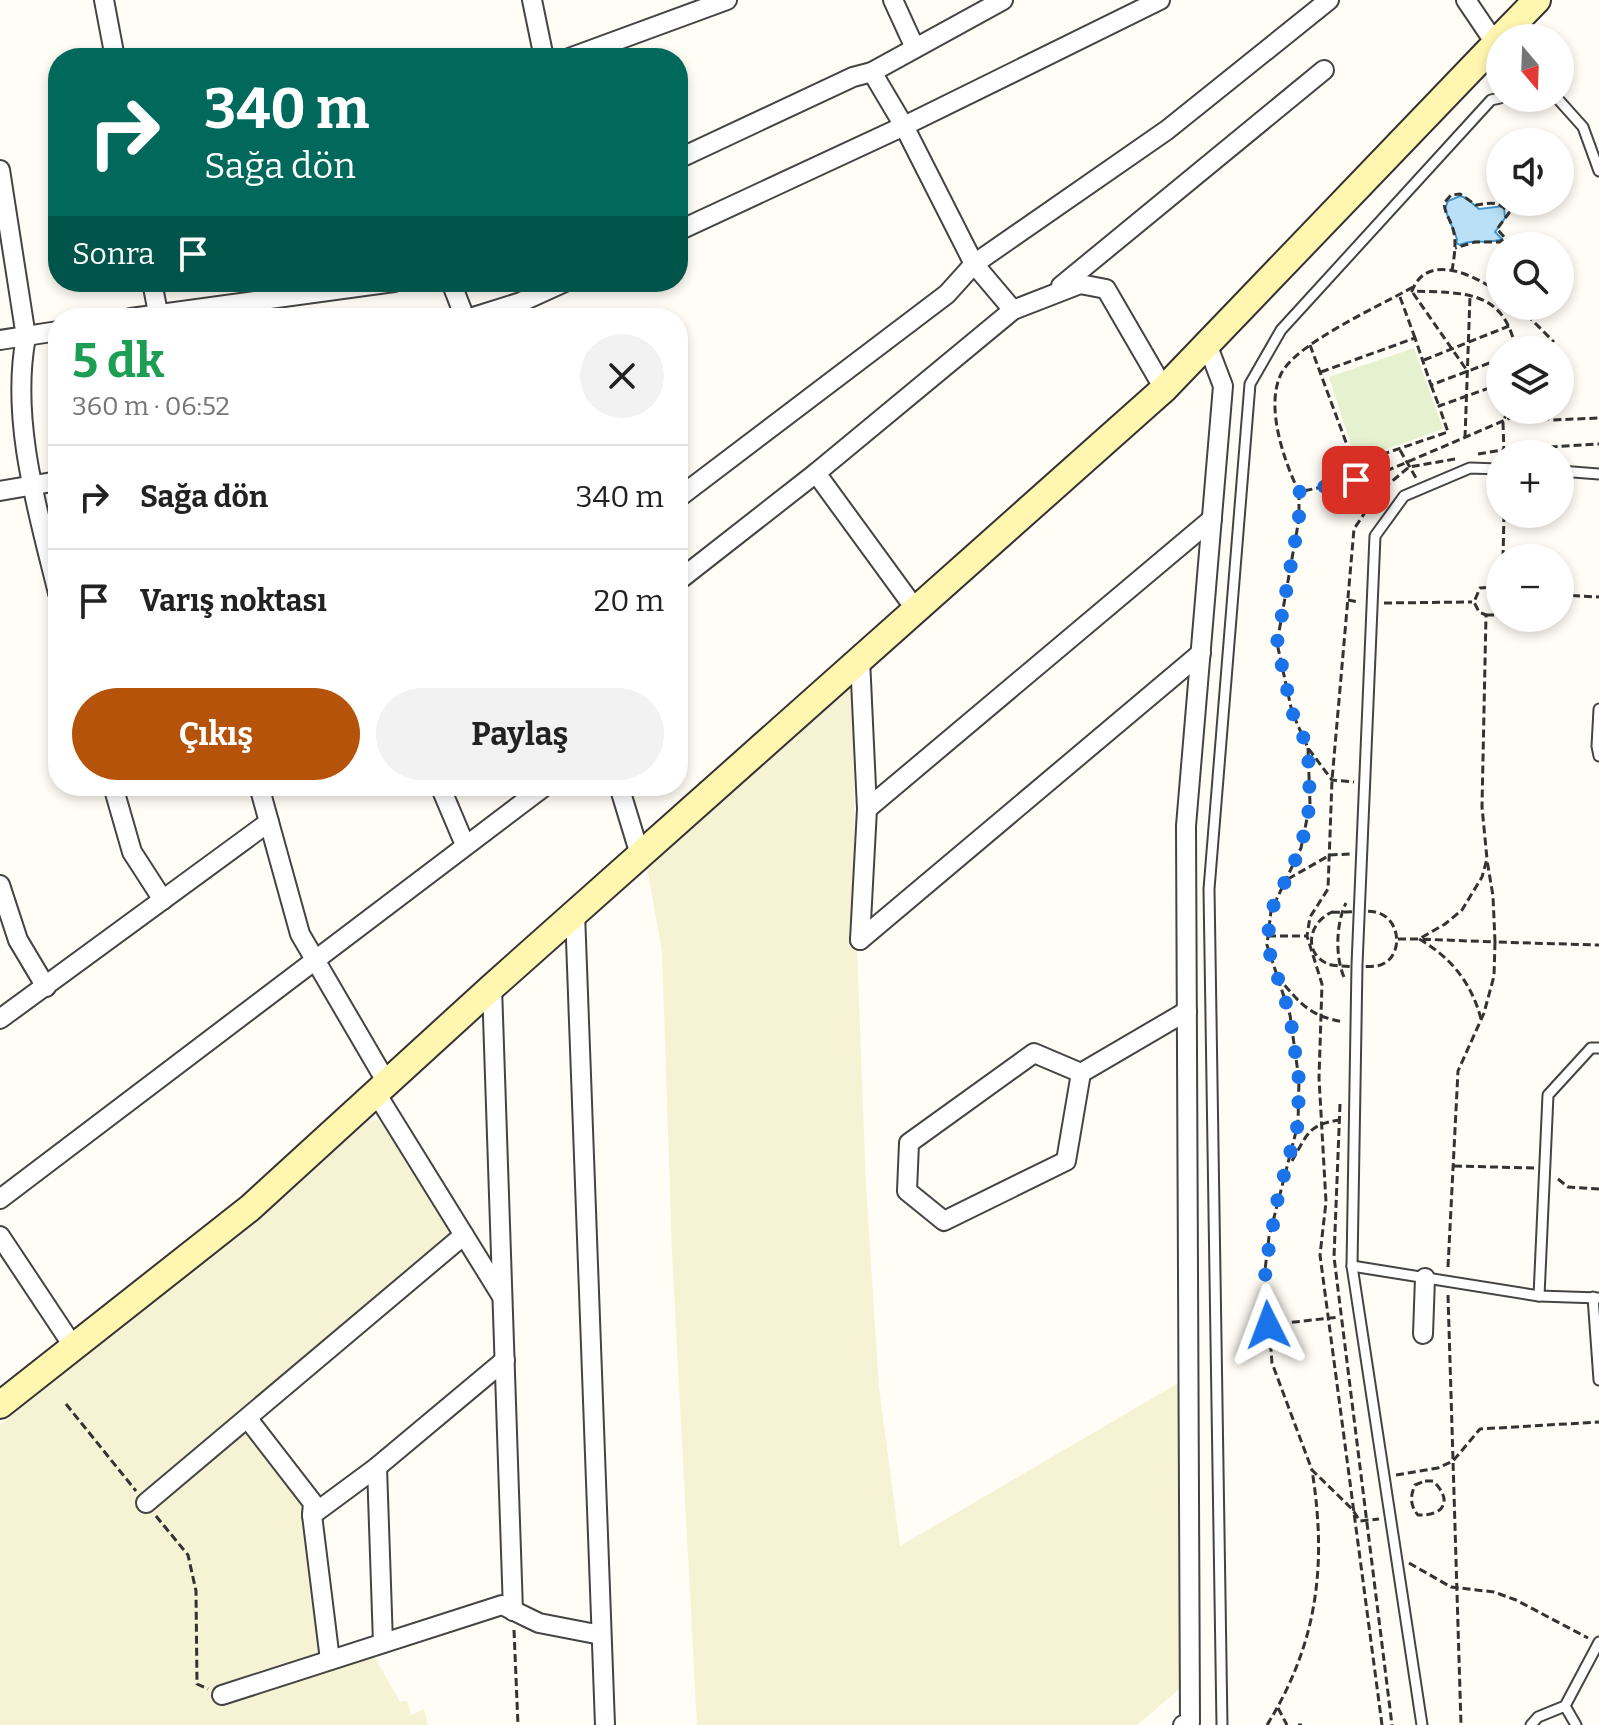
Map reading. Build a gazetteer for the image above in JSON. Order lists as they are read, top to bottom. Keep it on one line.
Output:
{"north":"bottom","page":{"map_buttons":["+","−"],"turn":["340 m","Sağa dön"],"then":"Sonra","heading":["5 dk","360 m · 06:52"],"list":[{"name":"Sağa dön","value":"340 m"},{"name":"Varış noktası","value":"20 m"}],"buttons":["Çıkış","Paylaş"]}}
